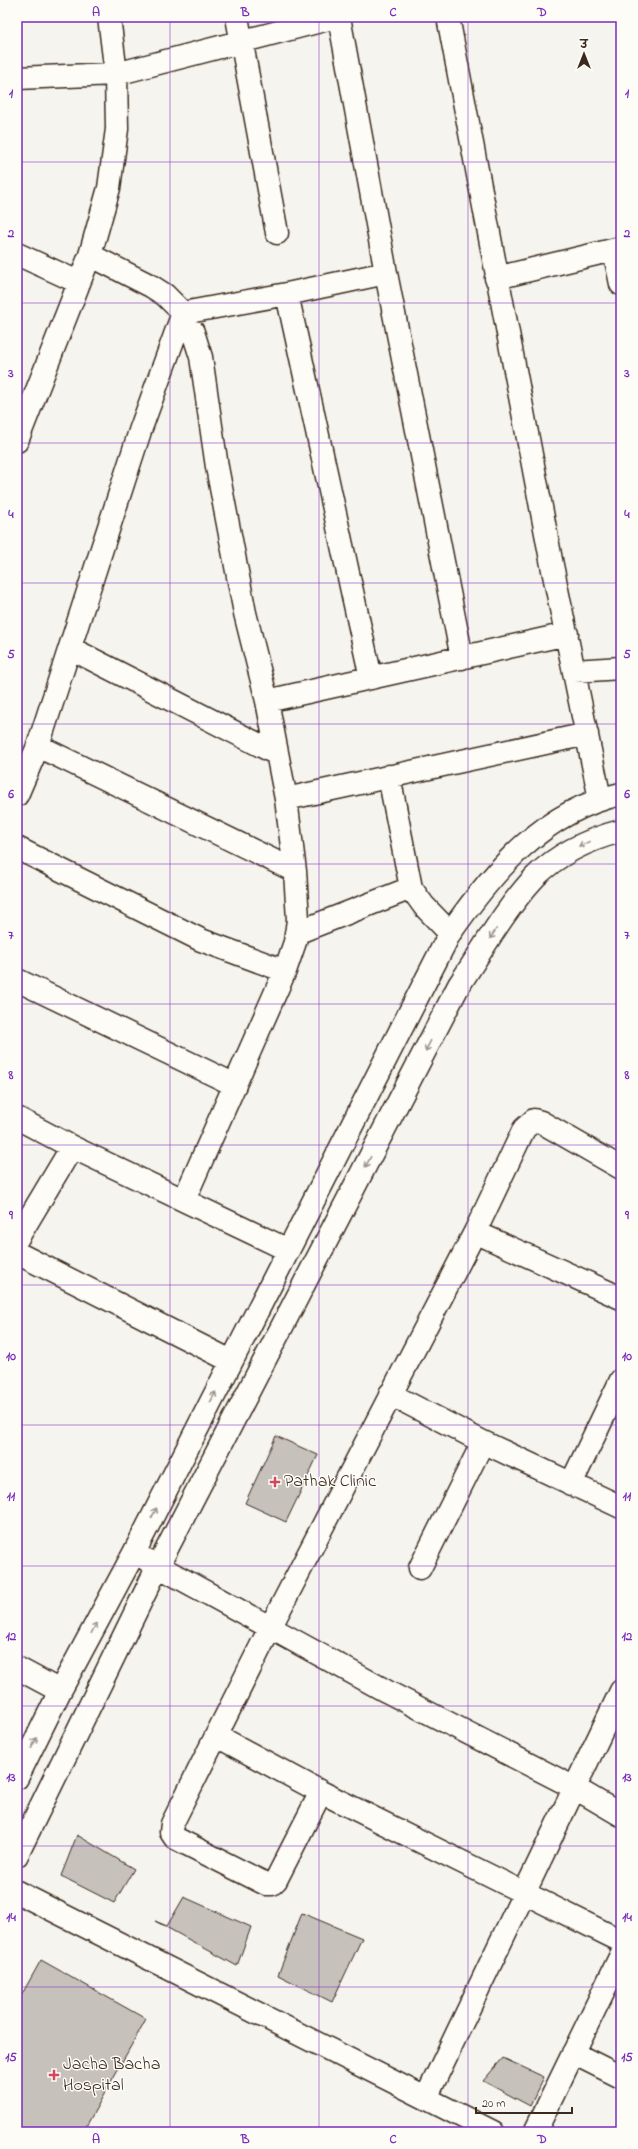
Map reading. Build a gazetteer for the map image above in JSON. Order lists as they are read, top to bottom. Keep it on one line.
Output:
{"places":{"health":["Pathak Clinic","Jacha Bacha Hospital"]},"scale_bar":"20 m","north":"top","grid":{"columns":["A","B","C","D"],"rows":["1","2","3","4","5","6","7","8","9","10","11","12","13","14","15"]}}
